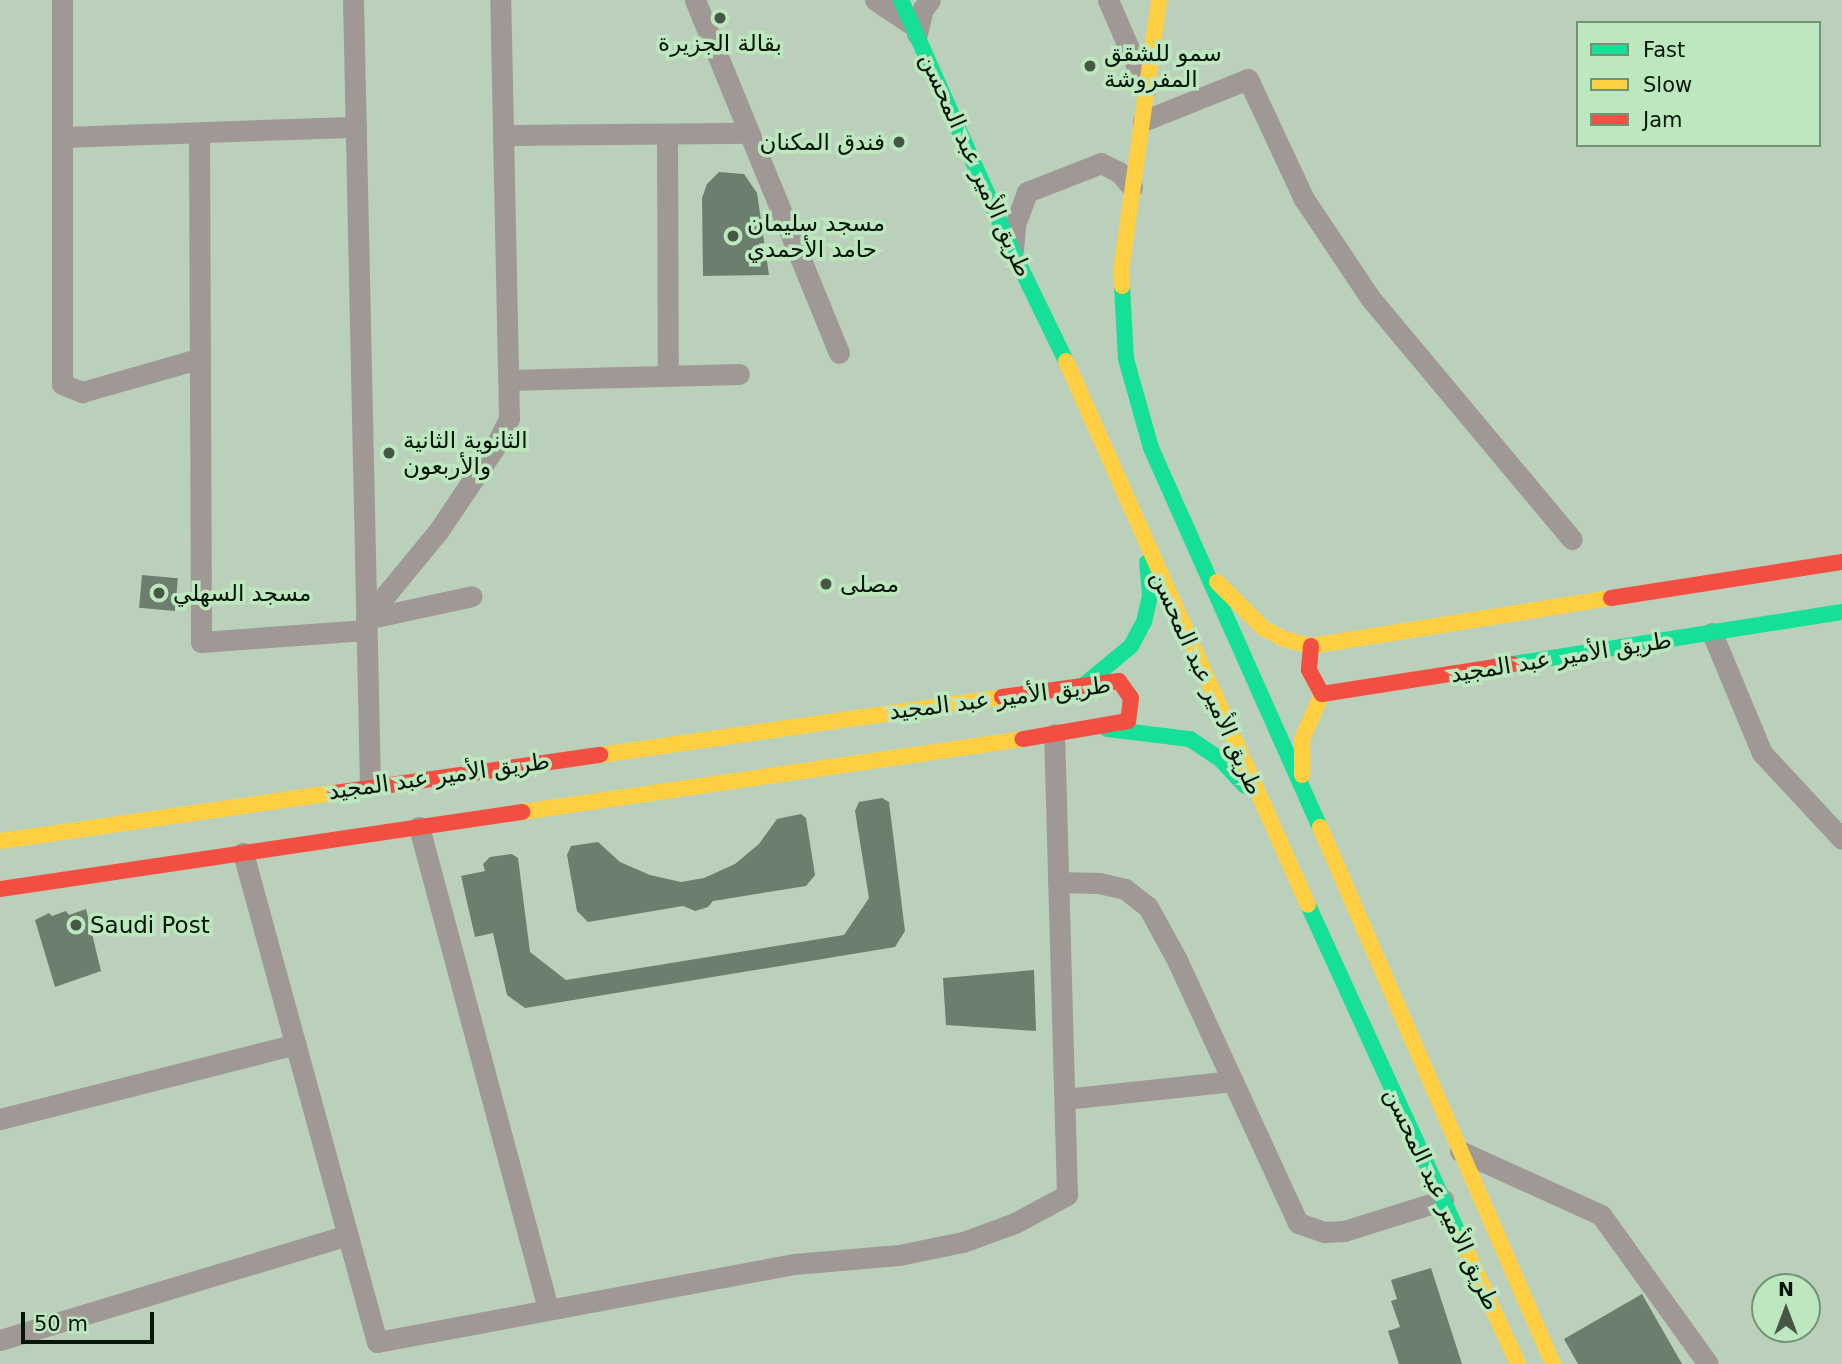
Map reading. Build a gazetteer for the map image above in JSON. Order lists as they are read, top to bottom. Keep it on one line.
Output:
{"streets":{"main road":["طريق الأمير عبد المحسن","طريق الأمير عبد المجيد"]},"places":["بقالة الجزيرة","سمو للشقق المفروشة","فندق المكنان","مسجد سليمان حامد الأحمدي","الثانوية الثانية والأربعون","مصلى","مسجد السهلي","Saudi Post"],"legend":["Fast","Slow","Jam"],"scale_bar":"50 m","north":"top"}
